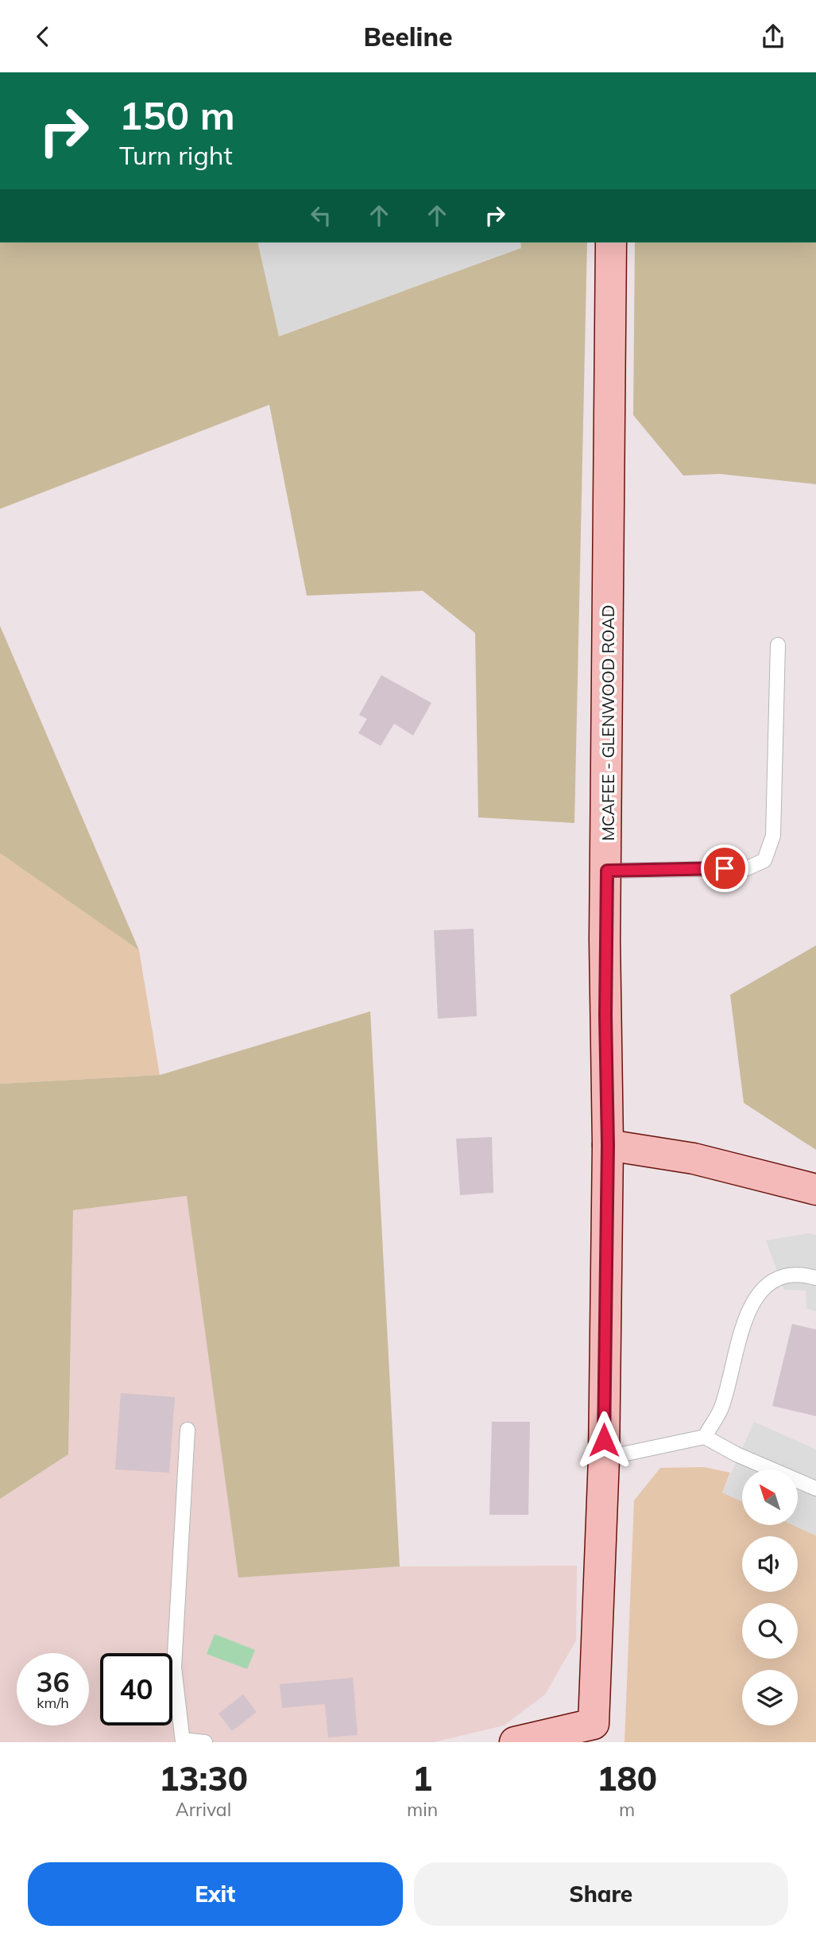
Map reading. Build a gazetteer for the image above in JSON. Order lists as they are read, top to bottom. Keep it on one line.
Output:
{"streets":{"street":["MCAFEE - GLENWOOD ROAD"]},"north":"top left","page":{"header":"Beeline","turn":["150 m","Turn right"],"speed":"36 km/h","limit":"40","eta":["13:30","Arrival","1","min","180","m"],"buttons":["Exit","Share"]}}
